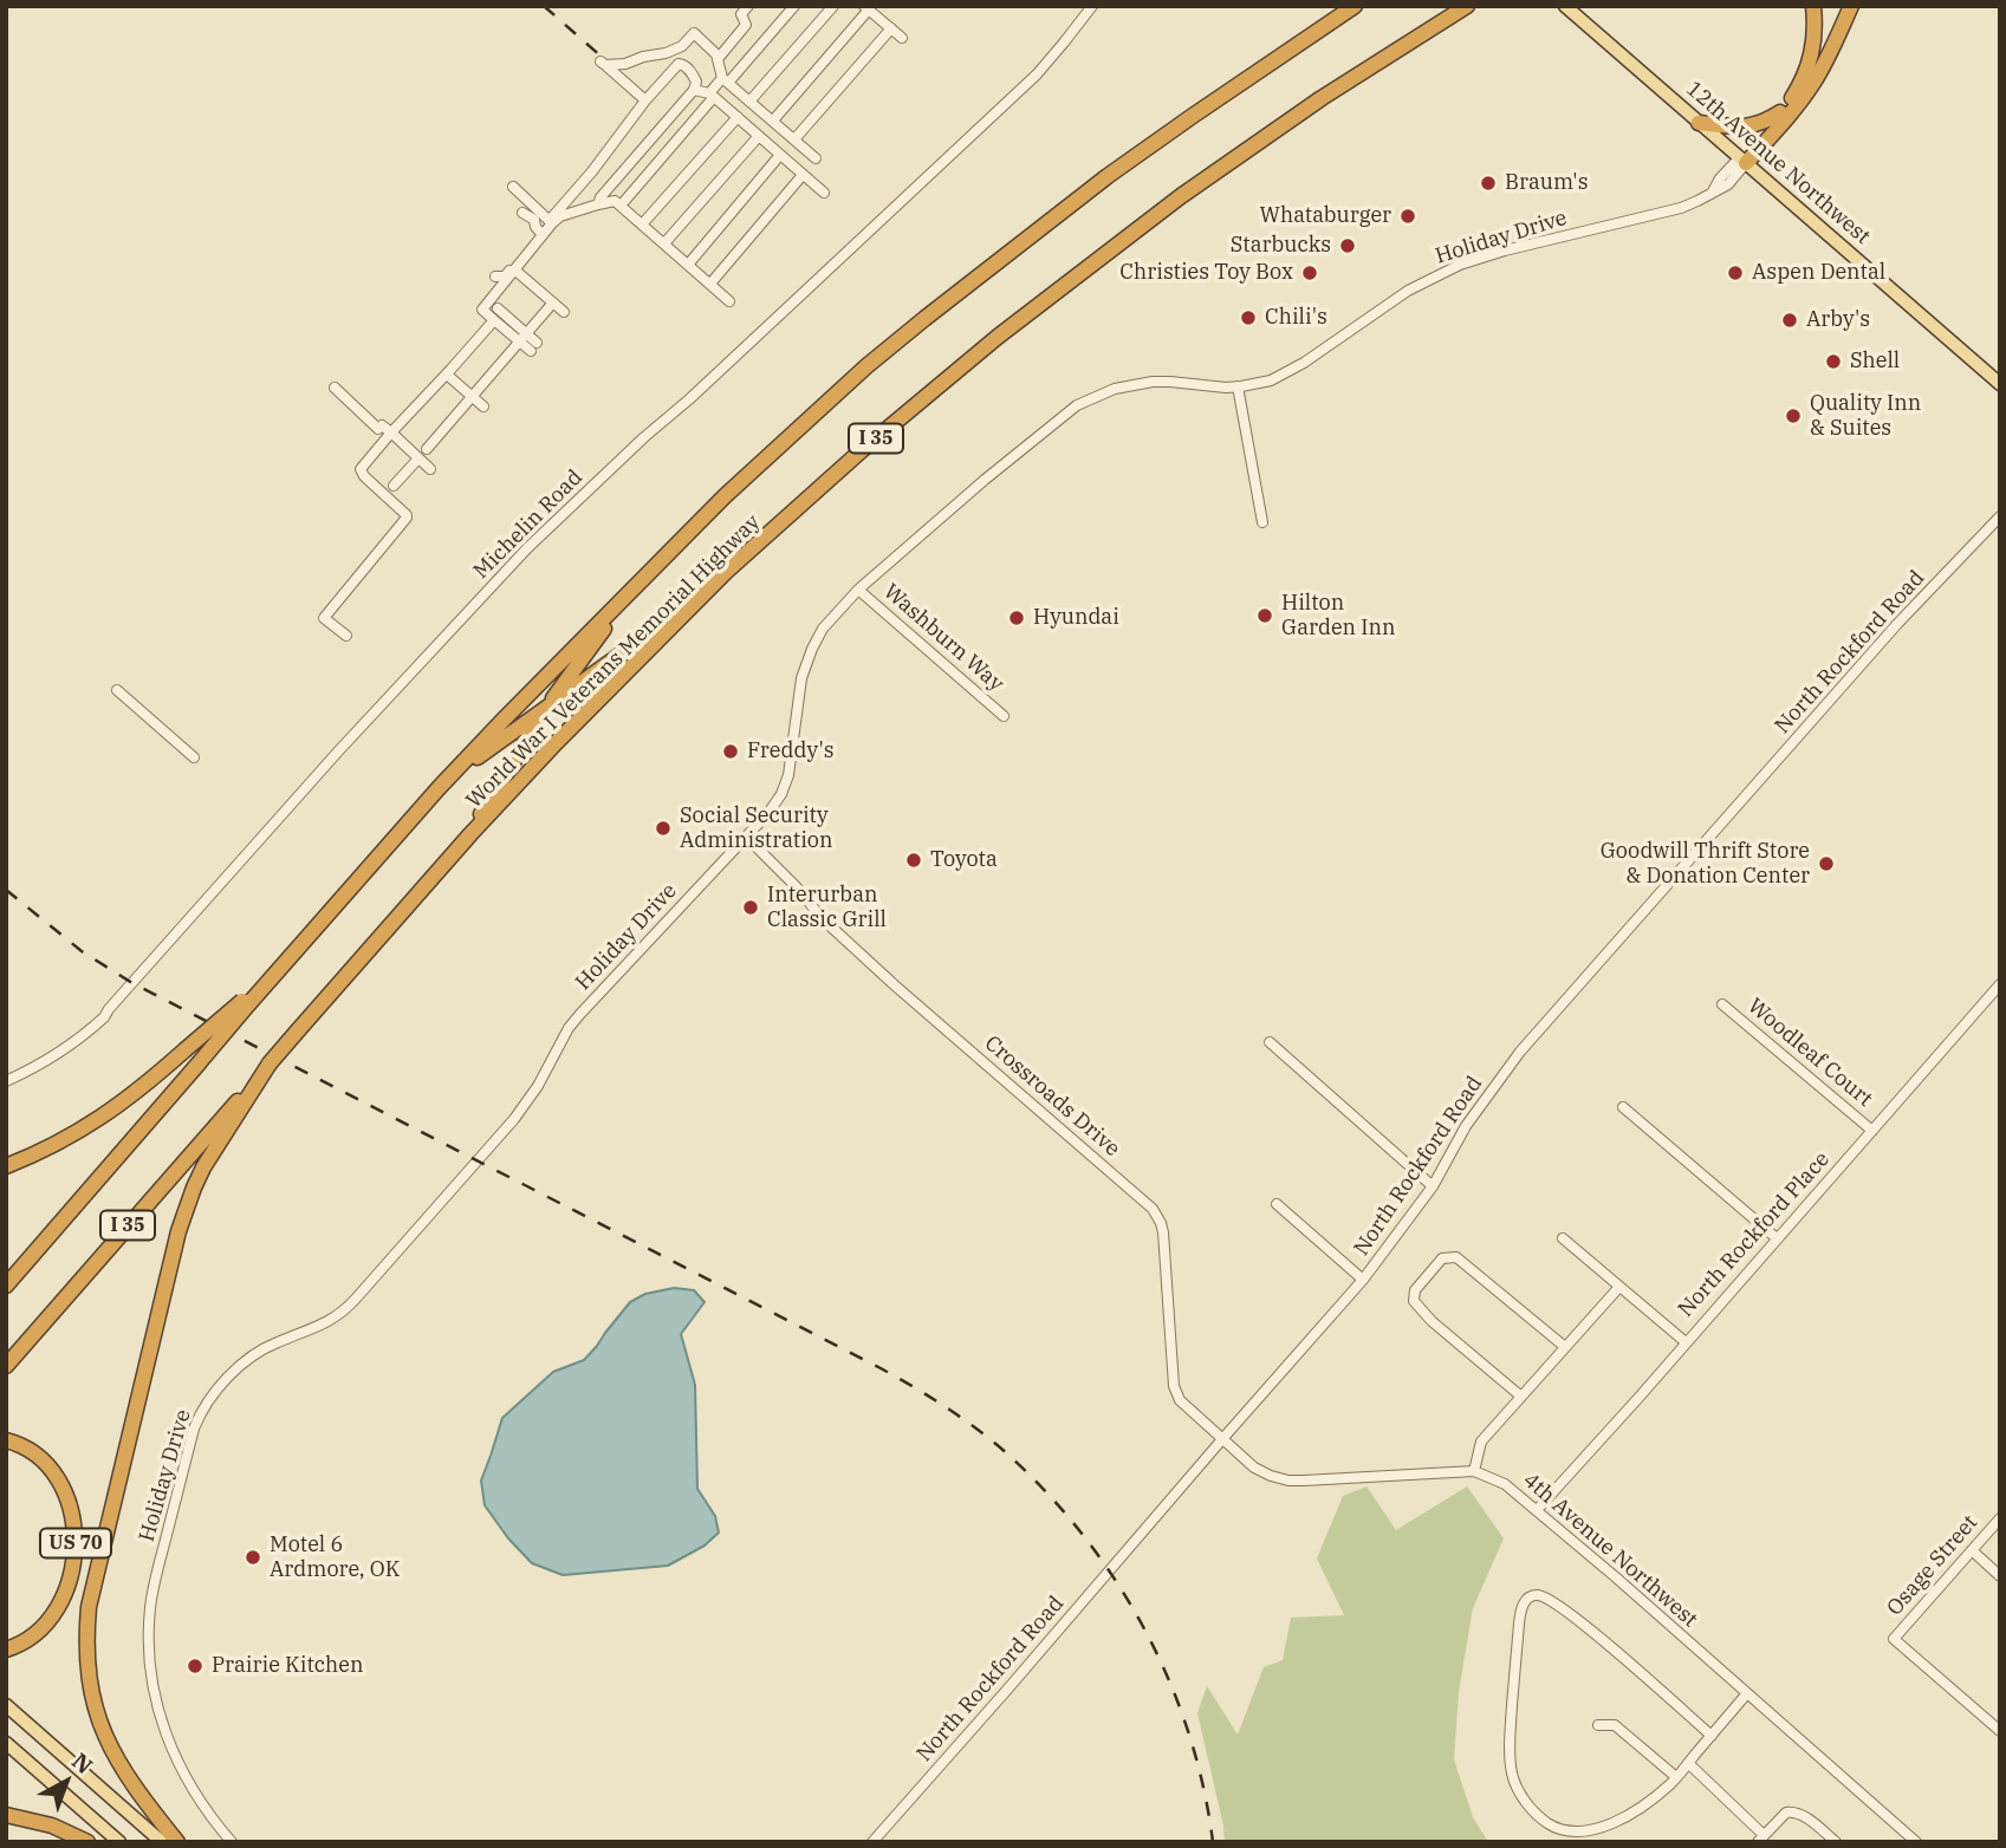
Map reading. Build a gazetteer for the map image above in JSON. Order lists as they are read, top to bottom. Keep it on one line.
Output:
{"streets":{"highway":["I 35","World War I Veterans Memorial Highway","US 70"],"main road":["12th Avenue Northwest"],"street":["Holiday Drive","Michelin Road","Washburn Way","North Rockford Road","Woodleaf Court","Crossroads Drive","North Rockford Place","4th Avenue Northwest","Osage Street"]},"crossings":[["12th Avenue Northwest","Holiday Drive"],["Holiday Drive","Washburn Way"],["Holiday Drive","Crossroads Drive"],["North Rockford Road","Crossroads Drive"],["North Rockford Road","4th Avenue Northwest"],["Woodleaf Court","North Rockford Place"],["Crossroads Drive","4th Avenue Northwest"],["North Rockford Place","4th Avenue Northwest"]],"places":["Braum's","Whataburger","Starbucks","Christies Toy Box","Aspen Dental","Chili's","Arby's","Shell","Quality Inn & Suites","Hilton Garden Inn","Hyundai","Freddy's","Social Security Administration","Toyota","Goodwill Thrift Store & Donation Center","Interurban Classic Grill","Motel 6 Ardmore, OK","Prairie Kitchen"],"north":"top right"}
